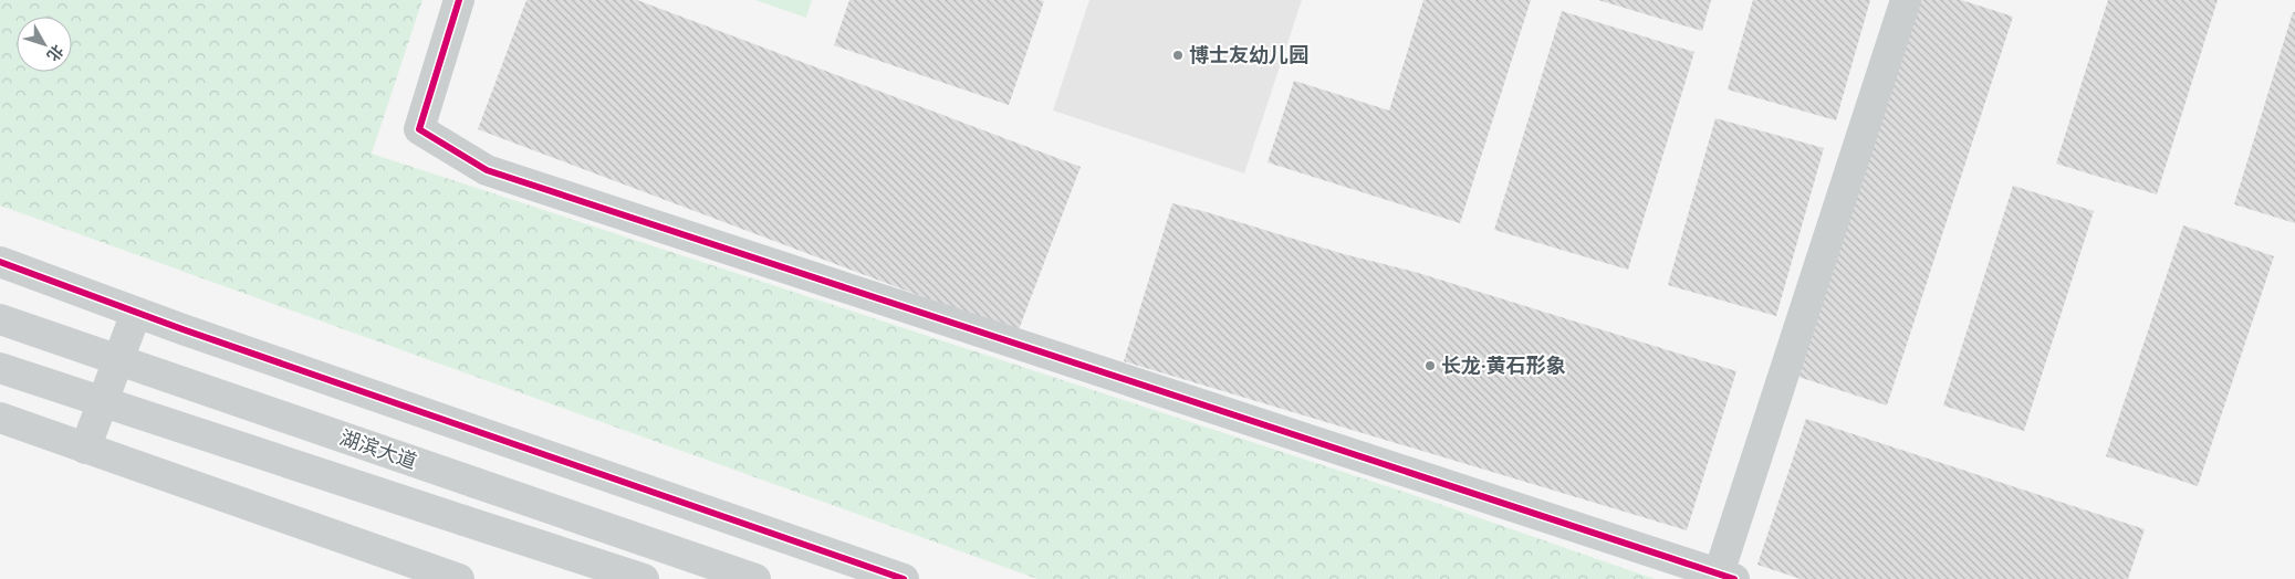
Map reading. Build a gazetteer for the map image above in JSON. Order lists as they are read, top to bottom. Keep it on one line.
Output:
{"streets":{"street":["湖滨大道"]},"places":["博士友幼儿园","长龙·黄石形象"],"north":"bottom right"}
